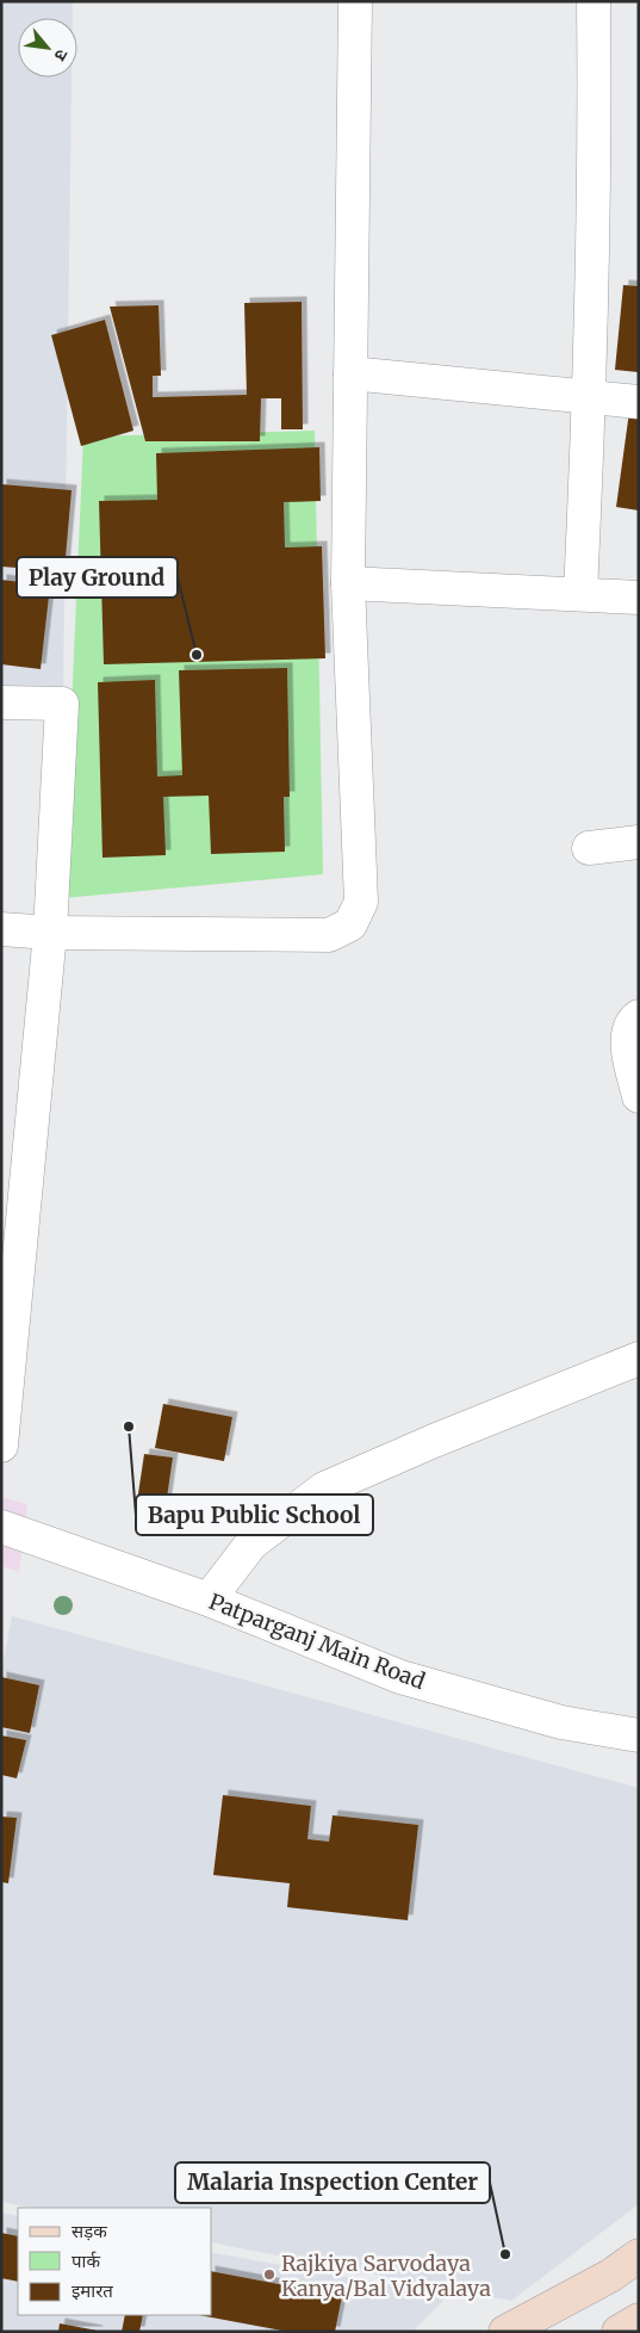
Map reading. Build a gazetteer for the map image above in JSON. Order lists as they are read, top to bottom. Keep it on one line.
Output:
{"streets":{"street":["Patparganj Main Road"]},"places":["Play Ground","Bapu Public School","Malaria Inspection Center","Rajkiya Sarvodaya Kanya/Bal Vidyalaya"],"legend":["सड़क","पार्क","इमारत"],"north":"bottom right"}
